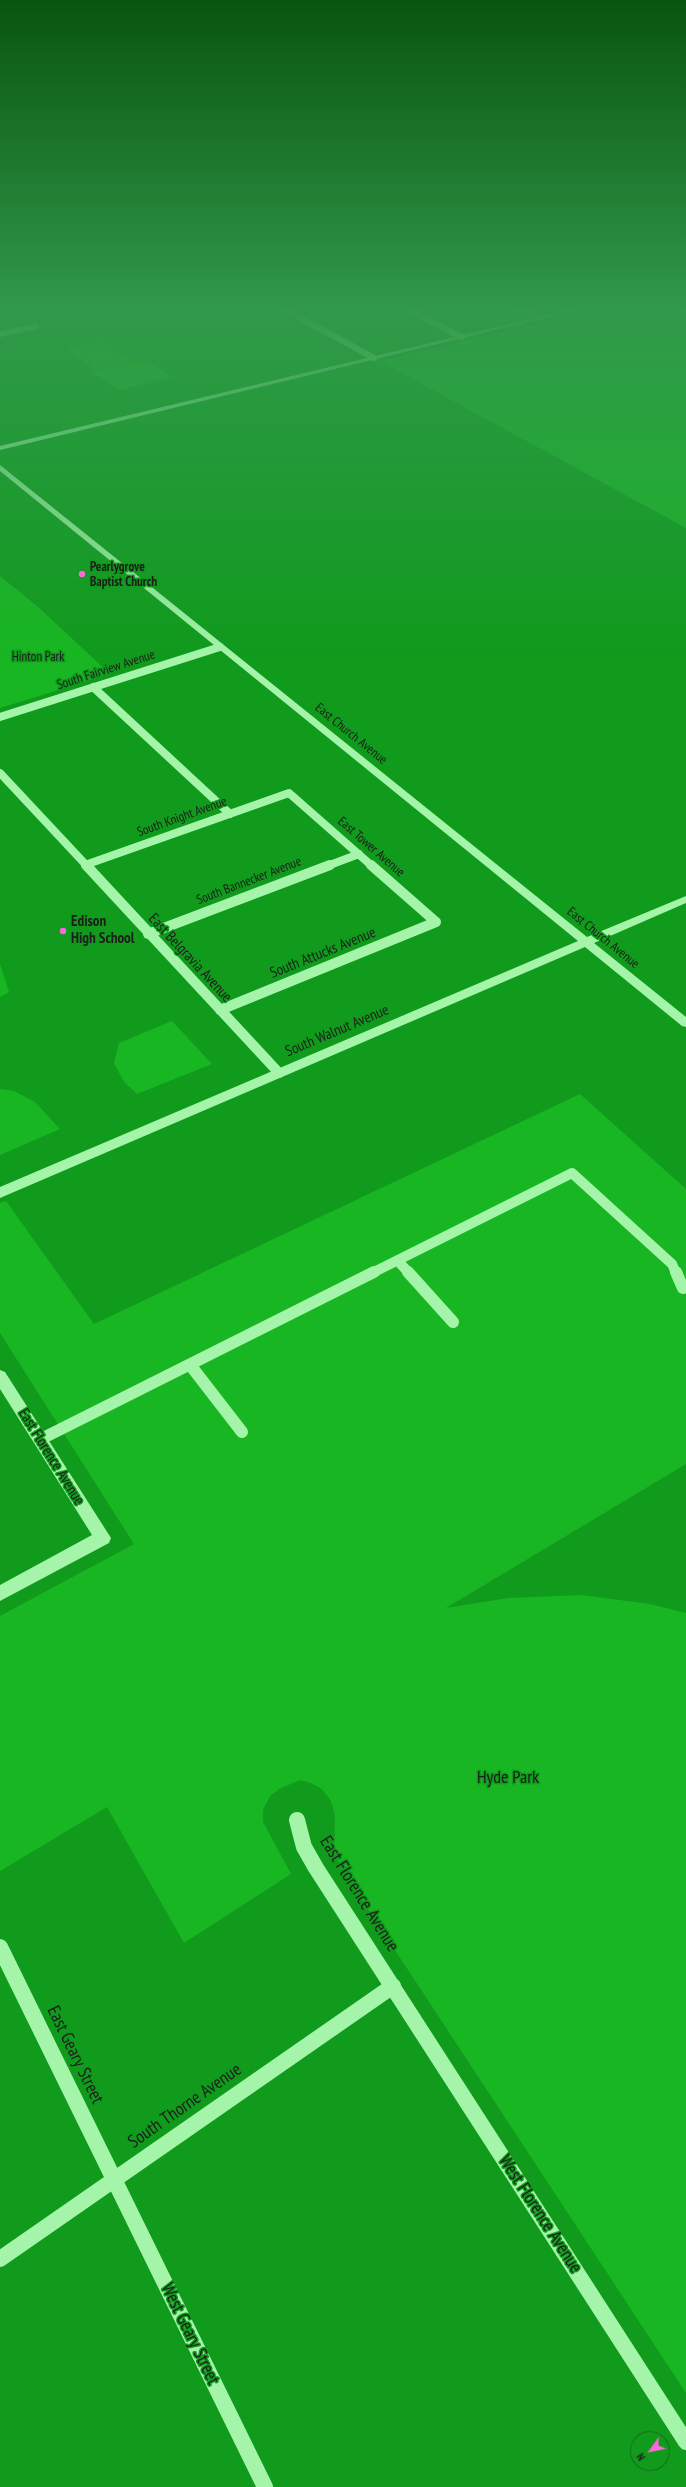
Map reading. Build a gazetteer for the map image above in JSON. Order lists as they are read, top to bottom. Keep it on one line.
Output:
{"streets":{"street":["South Fairview Avenue","East Church Avenue","South Knight Avenue","East Tower Avenue","South Bannecker Avenue","South Attucks Avenue","East Belgravia Avenue","South Walnut Avenue","East Florence Avenue","East Geary Street","South Thorne Avenue","West Florence Avenue","West Geary Street"]},"crossings":[["South Fairview Avenue","East Church Avenue"],["East Church Avenue","South Walnut Avenue"],["South Knight Avenue","East Tower Avenue"],["South Knight Avenue","East Belgravia Avenue"],["East Tower Avenue","South Bannecker Avenue"],["East Tower Avenue","South Attucks Avenue"],["South Bannecker Avenue","East Belgravia Avenue"],["South Attucks Avenue","East Belgravia Avenue"],["East Belgravia Avenue","South Walnut Avenue"],["East Florence Avenue","South Thorne Avenue"],["East Florence Avenue","West Florence Avenue"],["East Geary Street","South Thorne Avenue"],["East Geary Street","West Geary Street"],["South Thorne Avenue","West Florence Avenue"],["South Thorne Avenue","West Geary Street"]],"parks":["Hinton Park","Hyde Park"],"places":["Pearlygrove Baptist Church","Edison High School"],"north":"bottom left"}
